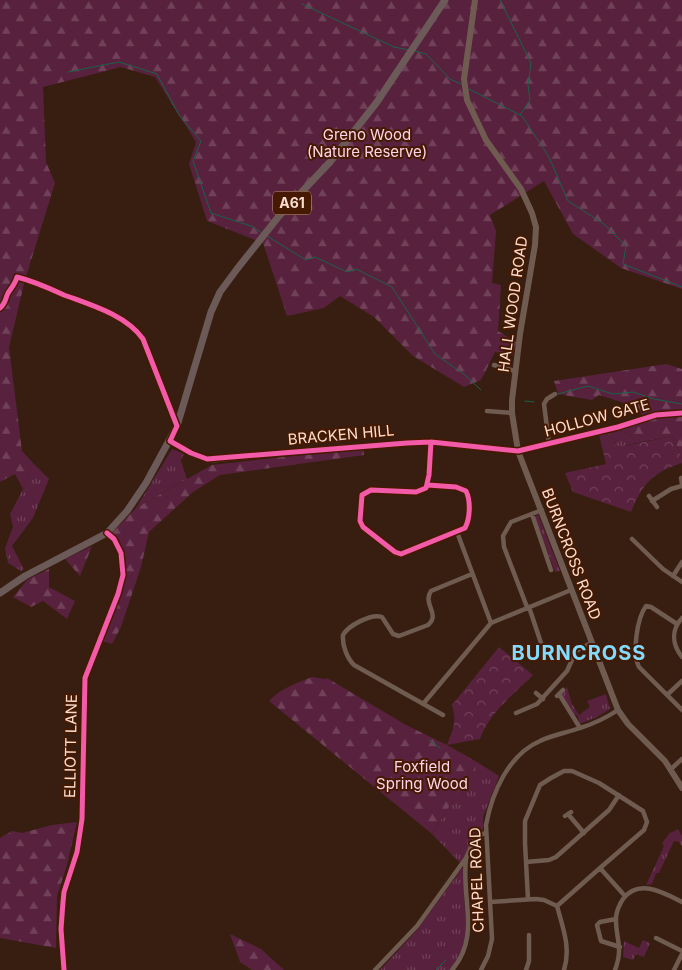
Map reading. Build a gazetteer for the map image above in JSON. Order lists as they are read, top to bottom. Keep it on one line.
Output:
{"streets":{"highway":["A61"],"main road":["HALL WOOD ROAD","BURNCROSS ROAD"],"street":["HOLLOW GATE","BRACKEN HILL","ELLIOTT LANE","CHAPEL ROAD"]},"crossings":[["A61","BRACKEN HILL"],["A61","ELLIOTT LANE"],["HALL WOOD ROAD","HOLLOW GATE"],["HALL WOOD ROAD","BRACKEN HILL"],["HALL WOOD ROAD","BURNCROSS ROAD"],["HOLLOW GATE","BRACKEN HILL"],["HOLLOW GATE","BURNCROSS ROAD"],["BRACKEN HILL","BURNCROSS ROAD"],["BURNCROSS ROAD","CHAPEL ROAD"]],"districts":["BURNCROSS"],"parks":["Greno Wood (Nature Reserve)","Foxfield Spring Wood"]}
